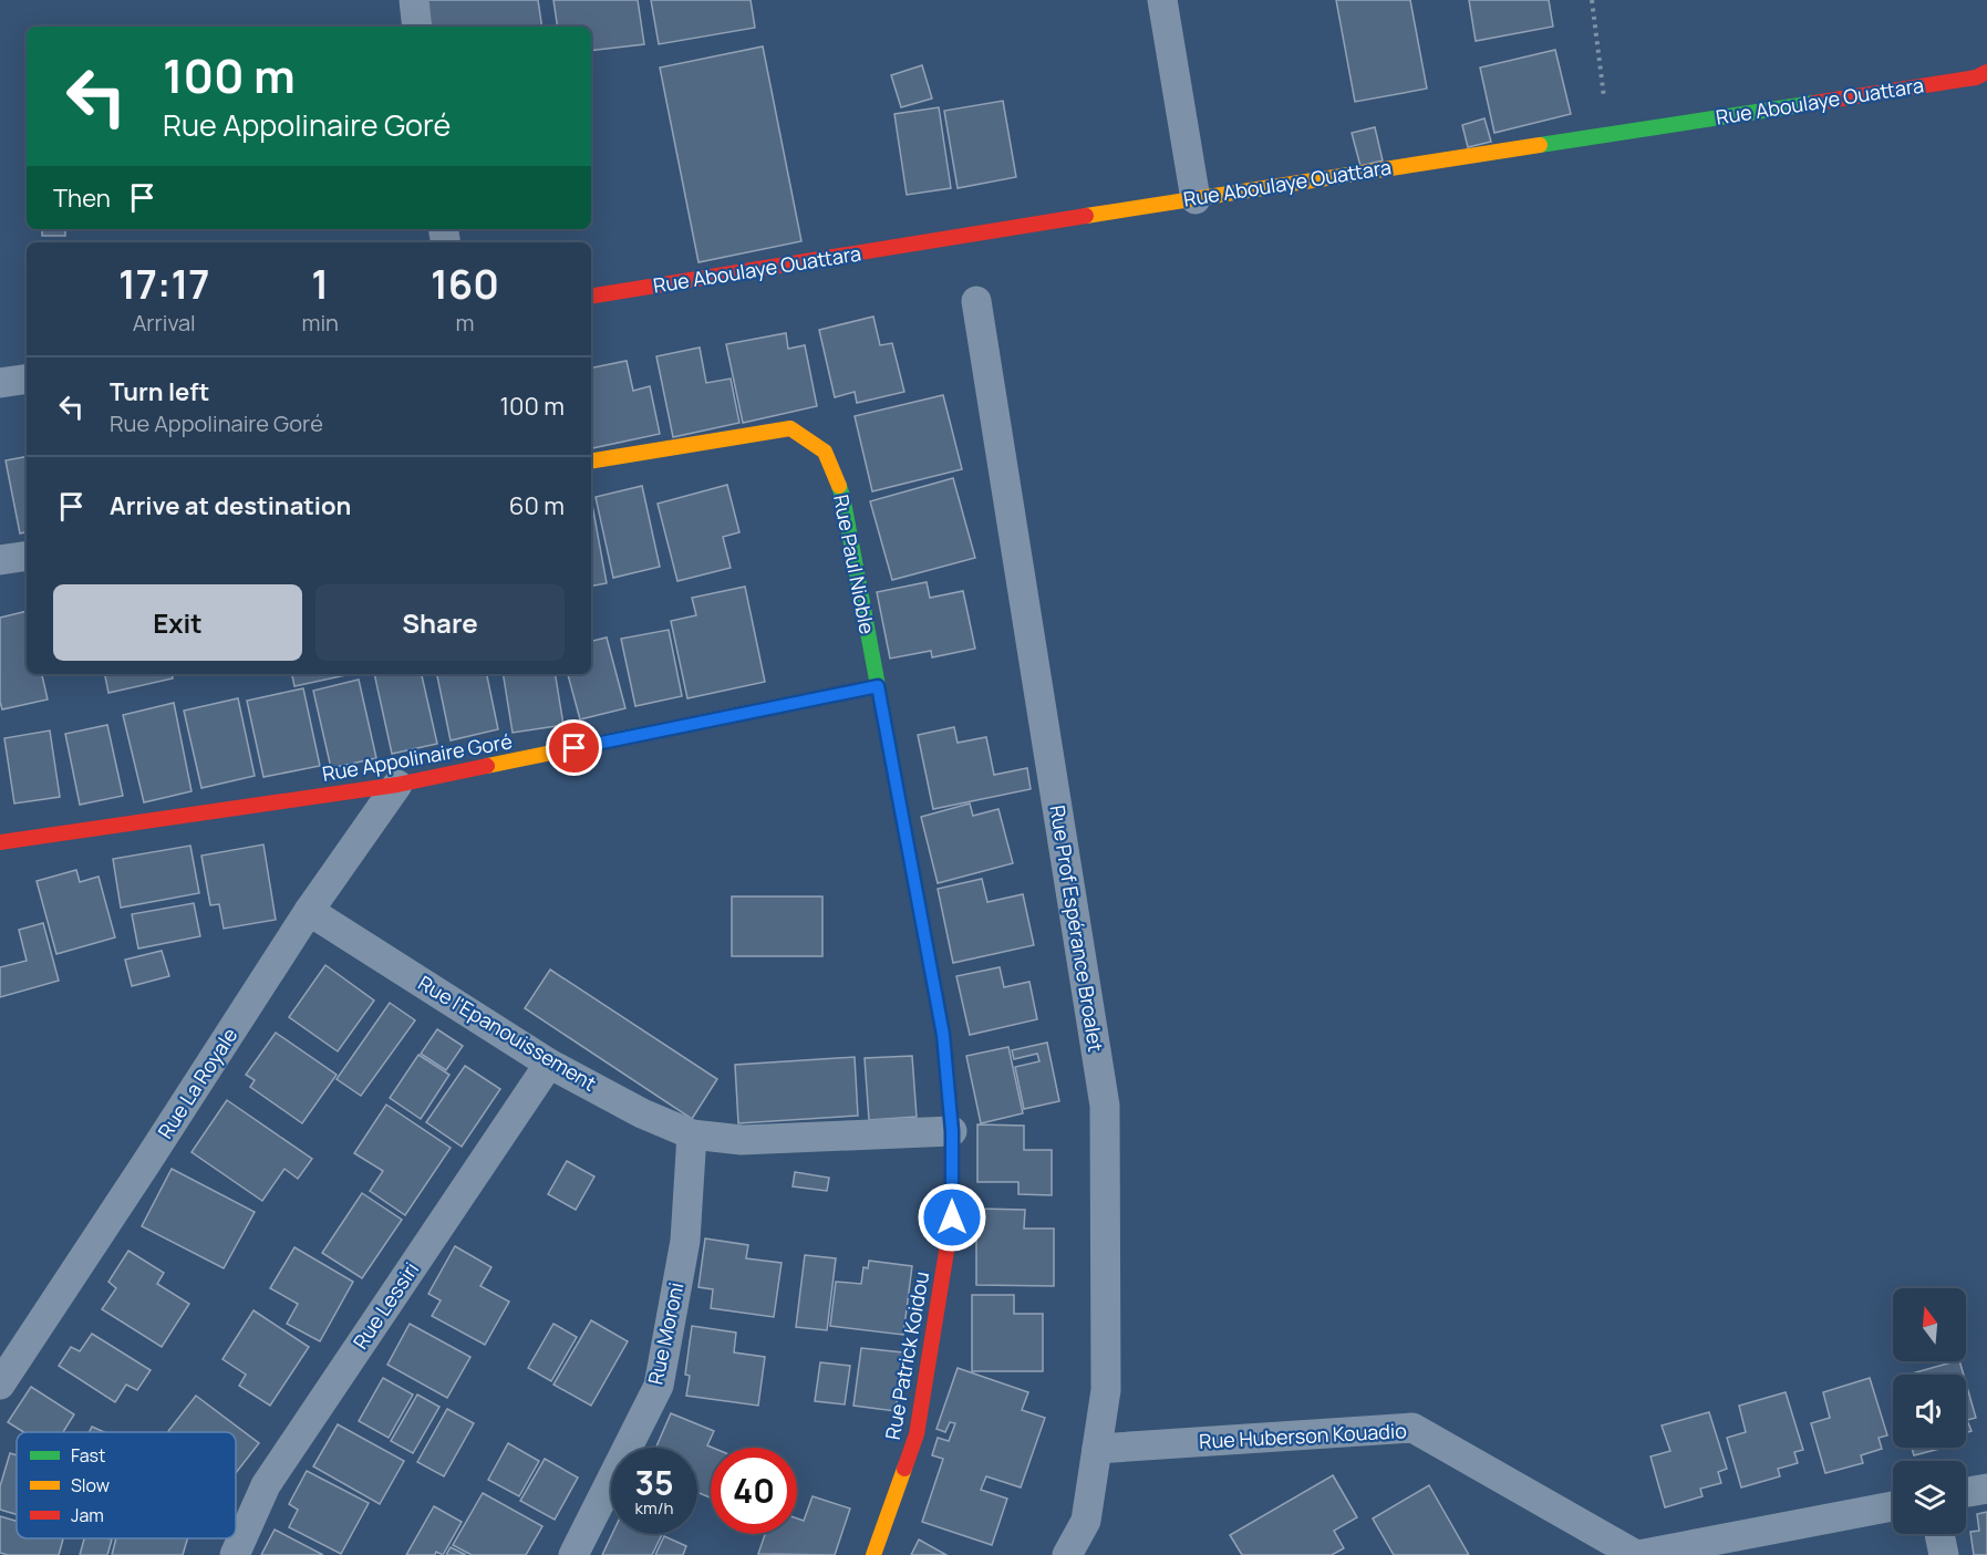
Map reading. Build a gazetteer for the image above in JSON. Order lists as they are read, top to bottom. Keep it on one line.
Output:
{"streets":{"street":["Rue Aboulaye Ouattara","Rue Paul Nioble","Rue Appolinaire Goré","Rue Prof Espérance Broalet","Rue l'Epanouissement","Rue La Royale","Rue Lessiri","Rue Moroni","Rue Patrick Koidou","Rue Huberson Kouadio"]},"crossings":[["Rue Paul Nioble","Rue Appolinaire Goré"],["Rue Paul Nioble","Rue Patrick Koidou"],["Rue Appolinaire Goré","Rue La Royale"],["Rue Appolinaire Goré","Rue Patrick Koidou"],["Rue Prof Espérance Broalet","Rue Huberson Kouadio"],["Rue l'Epanouissement","Rue La Royale"],["Rue l'Epanouissement","Rue Lessiri"],["Rue l'Epanouissement","Rue Moroni"],["Rue l'Epanouissement","Rue Patrick Koidou"]],"legend":["Fast","Slow","Jam"],"north":"top","page":{"turn":["100 m","Rue Appolinaire Goré"],"then":"Then","eta":["17:17","Arrival","1","min","160","m"],"list":[{"name":"Turn left","note":"Rue Appolinaire Goré","value":"100 m"},{"name":"Arrive at destination","value":"60 m"}],"buttons":["Exit","Share"],"speed":"35 km/h","limit":"40"}}
